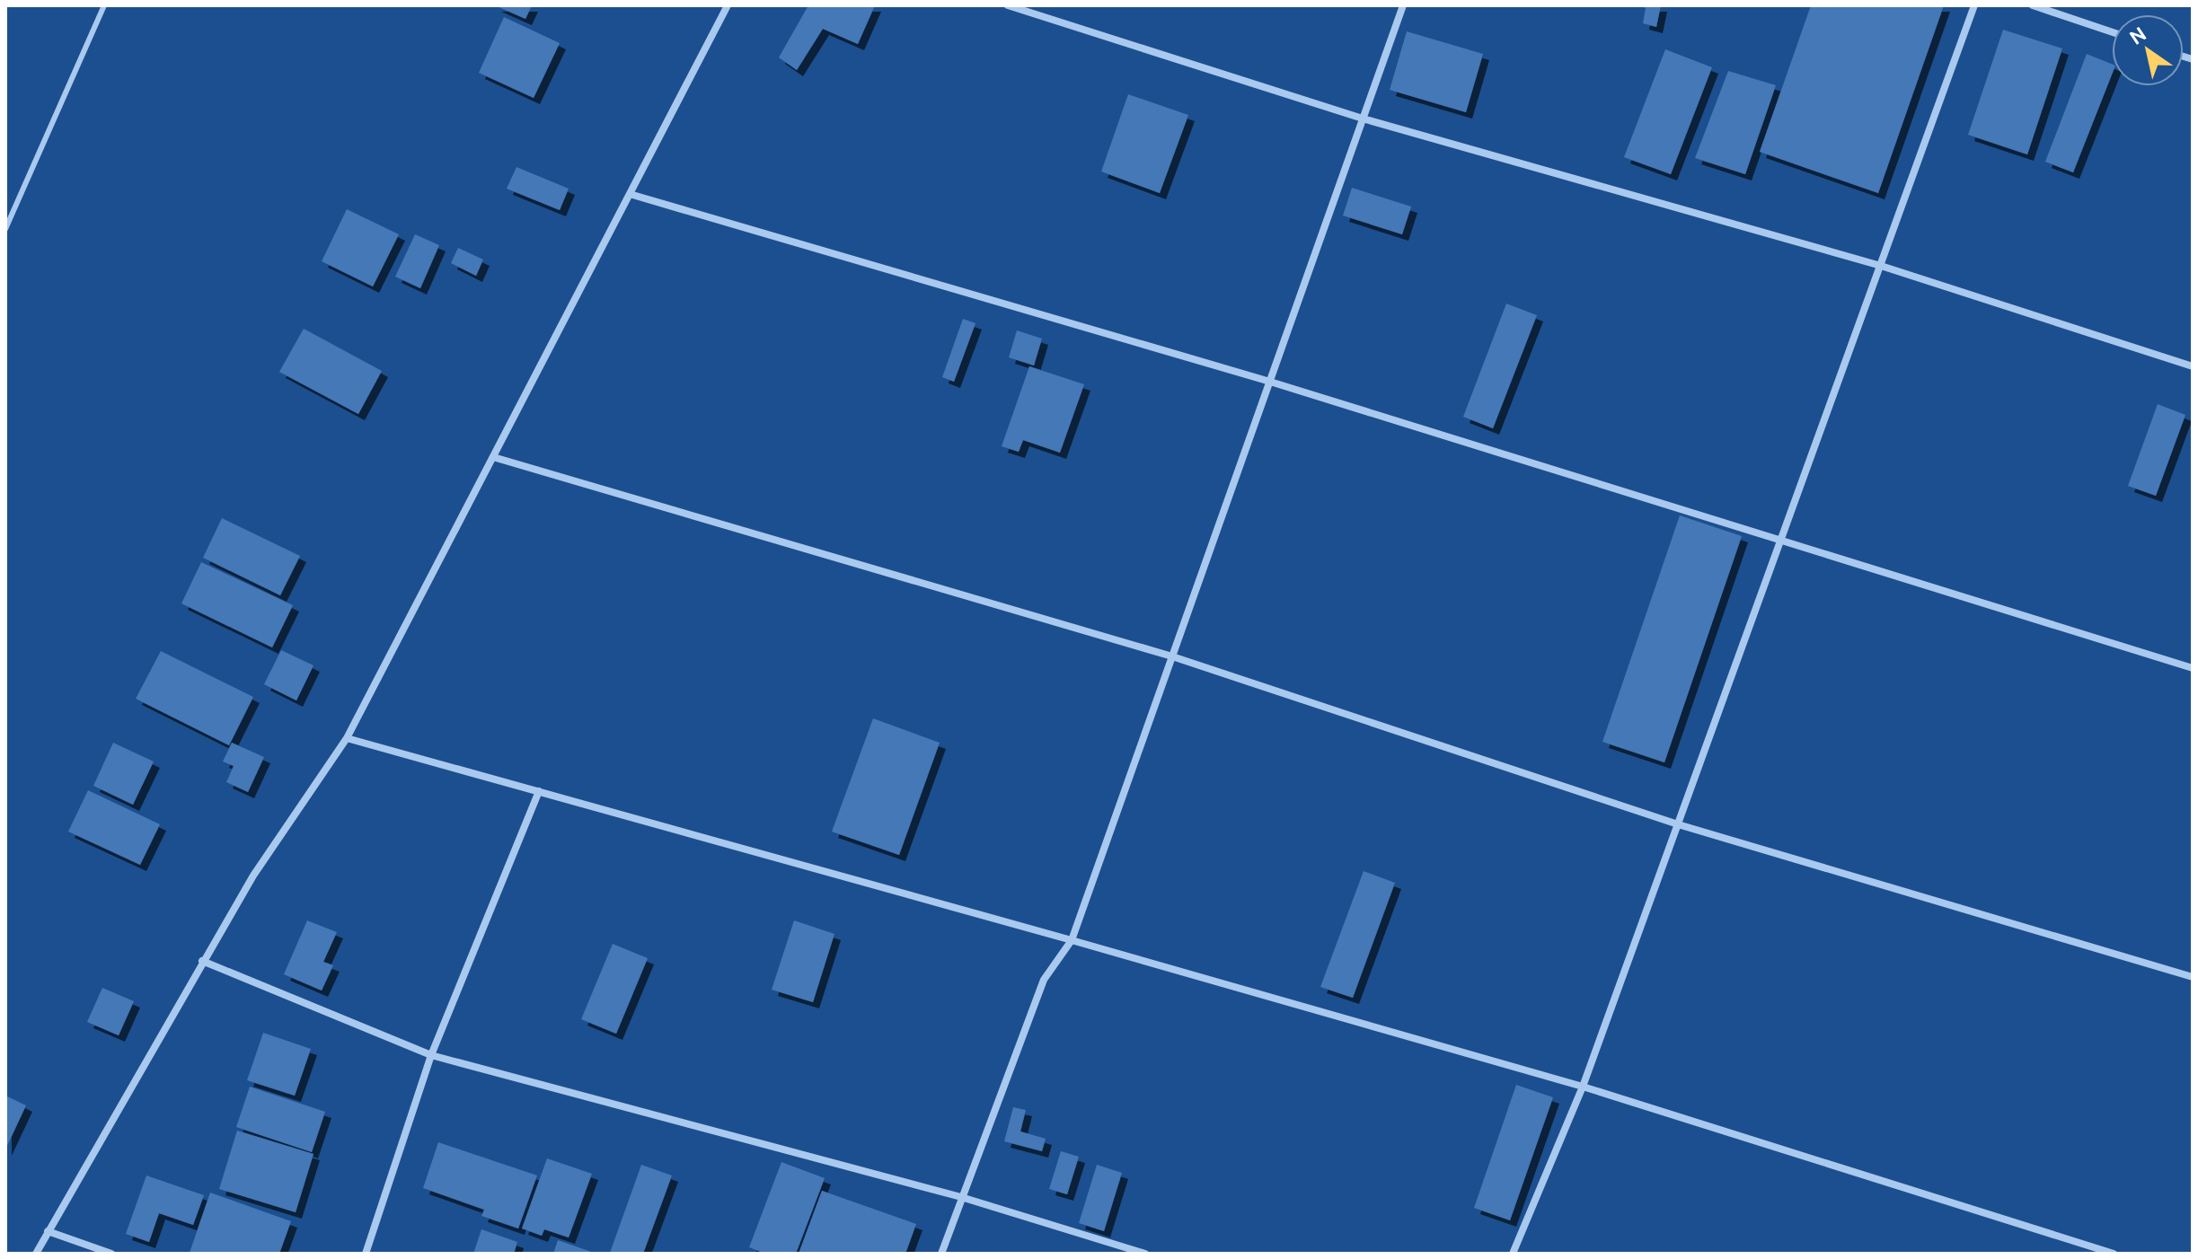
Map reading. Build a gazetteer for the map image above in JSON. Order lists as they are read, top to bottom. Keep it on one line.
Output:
{"north":"top left"}
